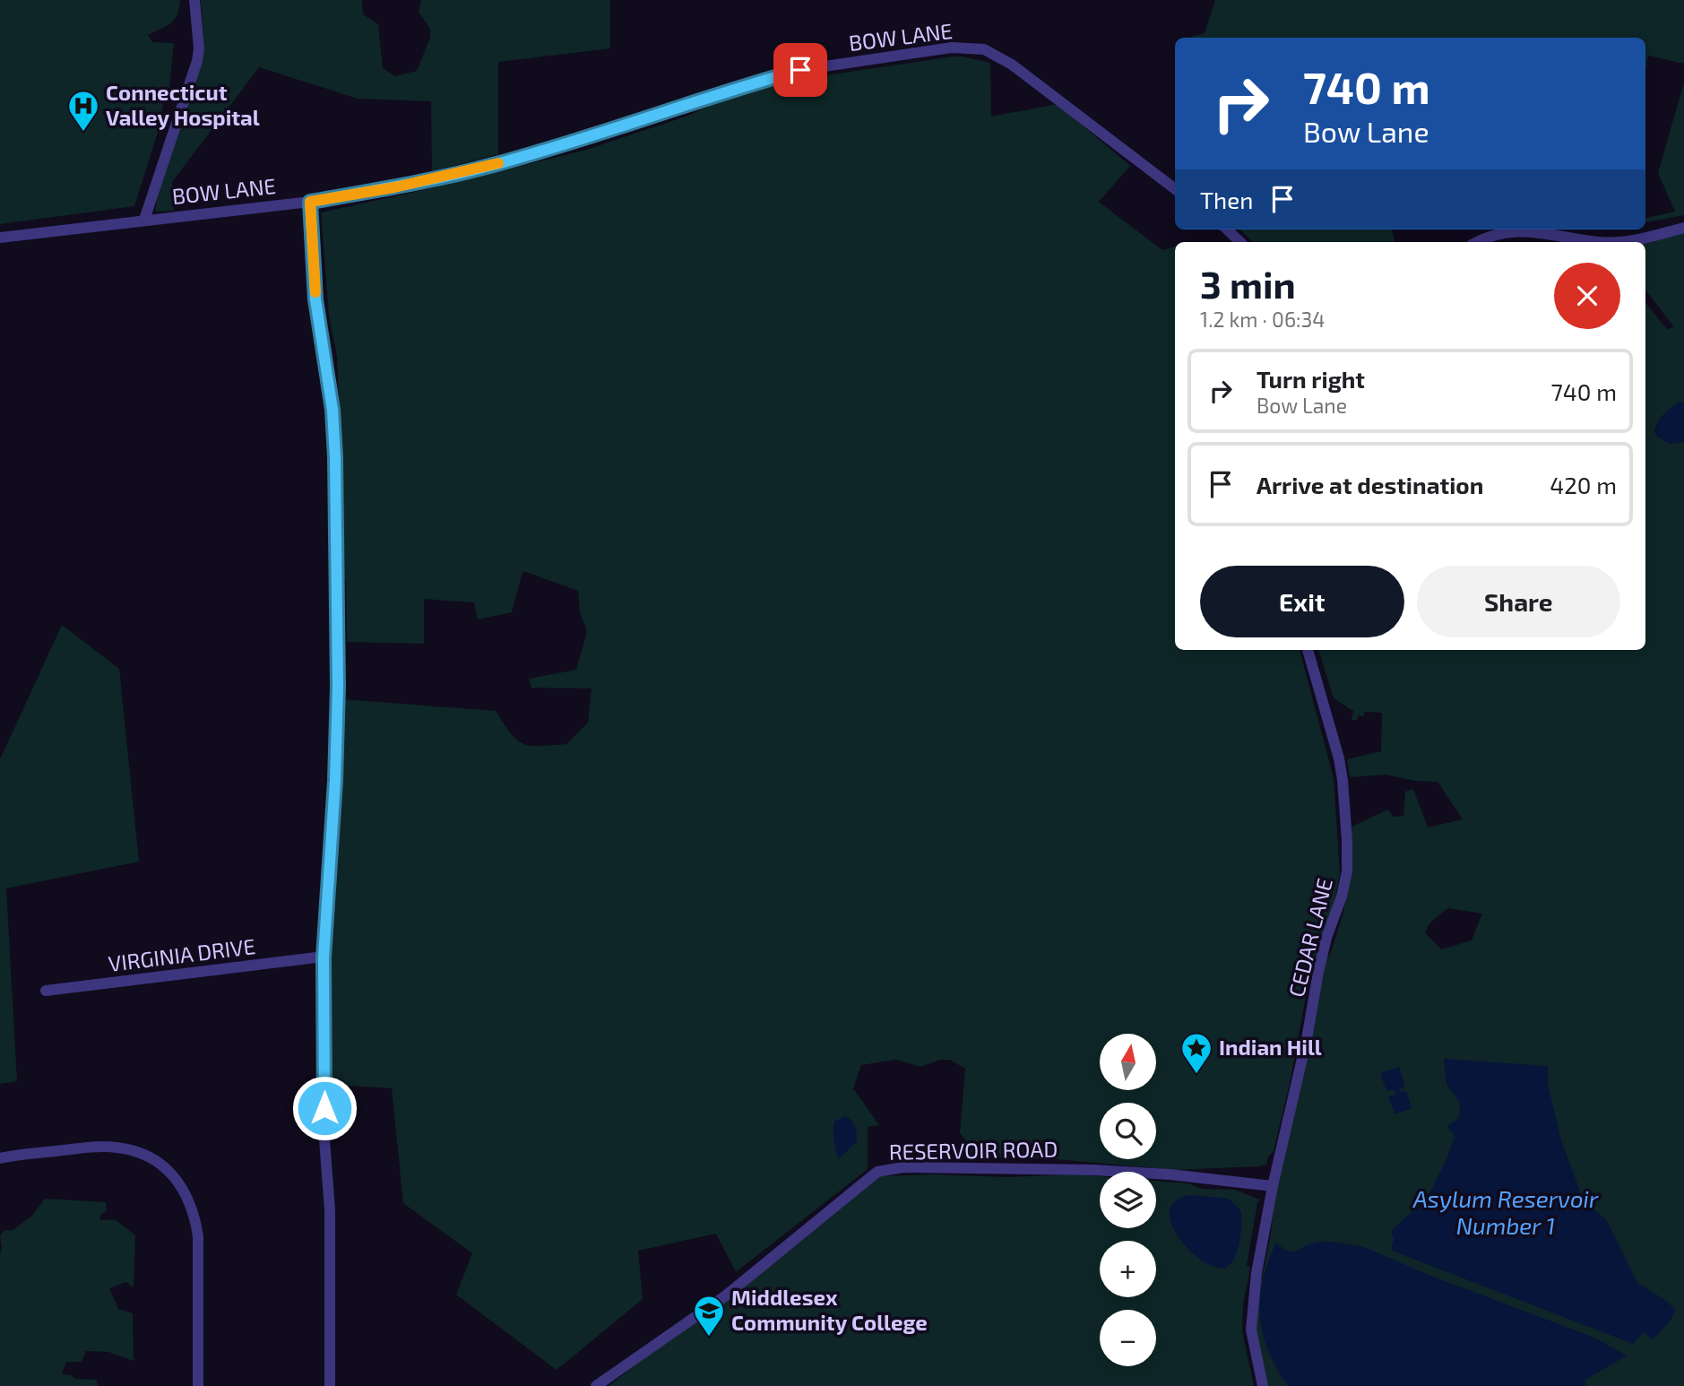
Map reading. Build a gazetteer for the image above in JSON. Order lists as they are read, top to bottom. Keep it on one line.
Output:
{"streets":{"street":["BOW LANE","CEDAR LANE","VIRGINIA DRIVE","RESERVOIR ROAD"]},"crossings":[["CEDAR LANE","RESERVOIR ROAD"]],"water":["Asylum Reservoir Number 1"],"places":{"hospital":["Connecticut Valley Hospital"],"place":["Indian Hill"],"school or university":["Middlesex Community College"]},"north":"top","page":{"turn":["740 m","Bow Lane"],"then":"Then","heading":["3 min","1.2 km · 06:34"],"list":[{"name":"Turn right","note":"Bow Lane","value":"740 m"},{"name":"Arrive at destination","value":"420 m"}],"buttons":["Exit","Share"],"map_buttons":["+","−"]}}
